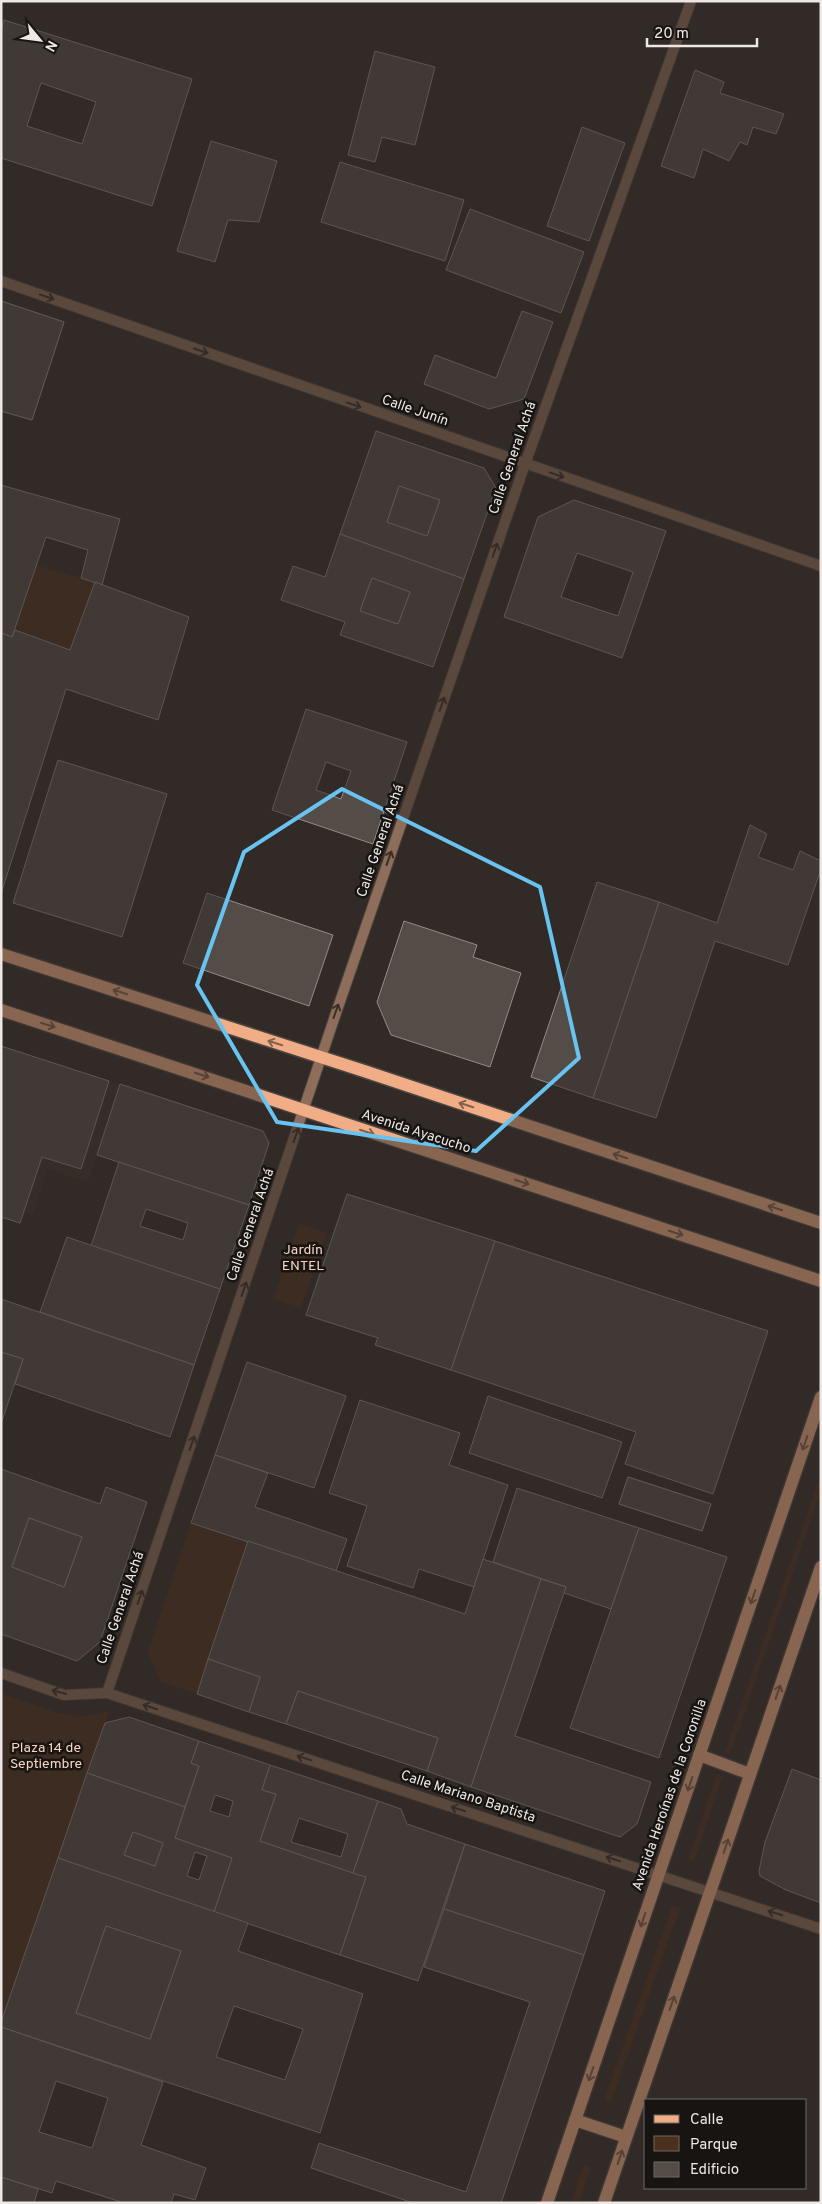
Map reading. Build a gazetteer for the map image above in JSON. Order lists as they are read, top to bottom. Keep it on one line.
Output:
{"streets":{"main road":["Avenida Ayacucho","Avenida Heroínas de la Coronilla"],"street":["Calle Junín","Calle General Achá","Calle Mariano Baptista"]},"crossings":[["Calle Junín","Calle General Achá"],["Calle General Achá","Avenida Ayacucho"],["Calle General Achá","Calle Mariano Baptista"],["Avenida Heroínas de la Coronilla","Calle Mariano Baptista"]],"one_way":["Calle Junín","Calle General Achá","Calle Mariano Baptista"],"parks":["Jardín ENTEL","Plaza 14 de Septiembre"],"legend":["Calle","Parque","Edificio"],"scale_bar":"20 m","north":"bottom right"}
